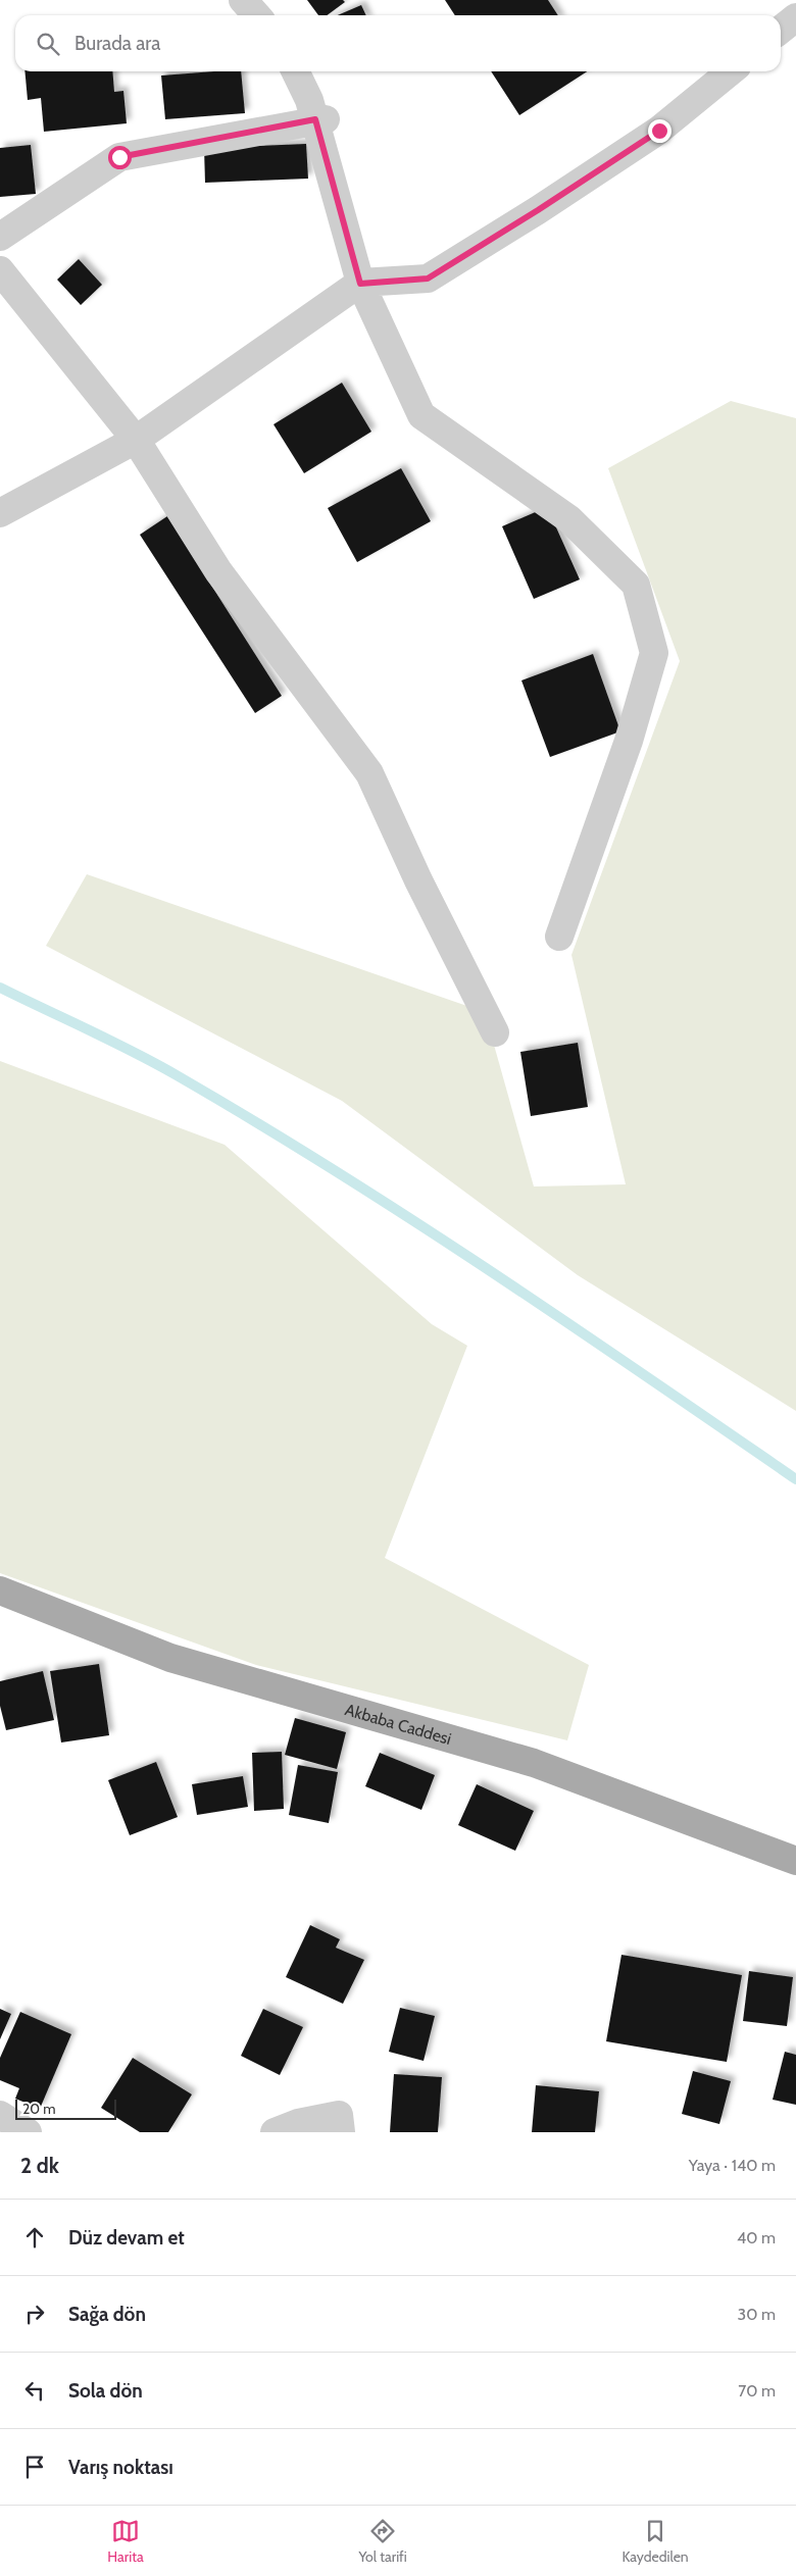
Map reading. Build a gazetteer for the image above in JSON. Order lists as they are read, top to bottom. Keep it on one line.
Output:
{"streets":{"main road":["Akbaba Caddesi"]},"scale_bar":"20 m","page":{"search":"Burada ara","scale":"20 m","heading":["2 dk","Yaya · 140 m"],"list":[["Düz devam et","40 m"],["Sağa dön","30 m"],["Sola dön","70 m"],"Varış noktası"],"nav":["Harita","Yol tarifi","Kaydedilen"]}}
